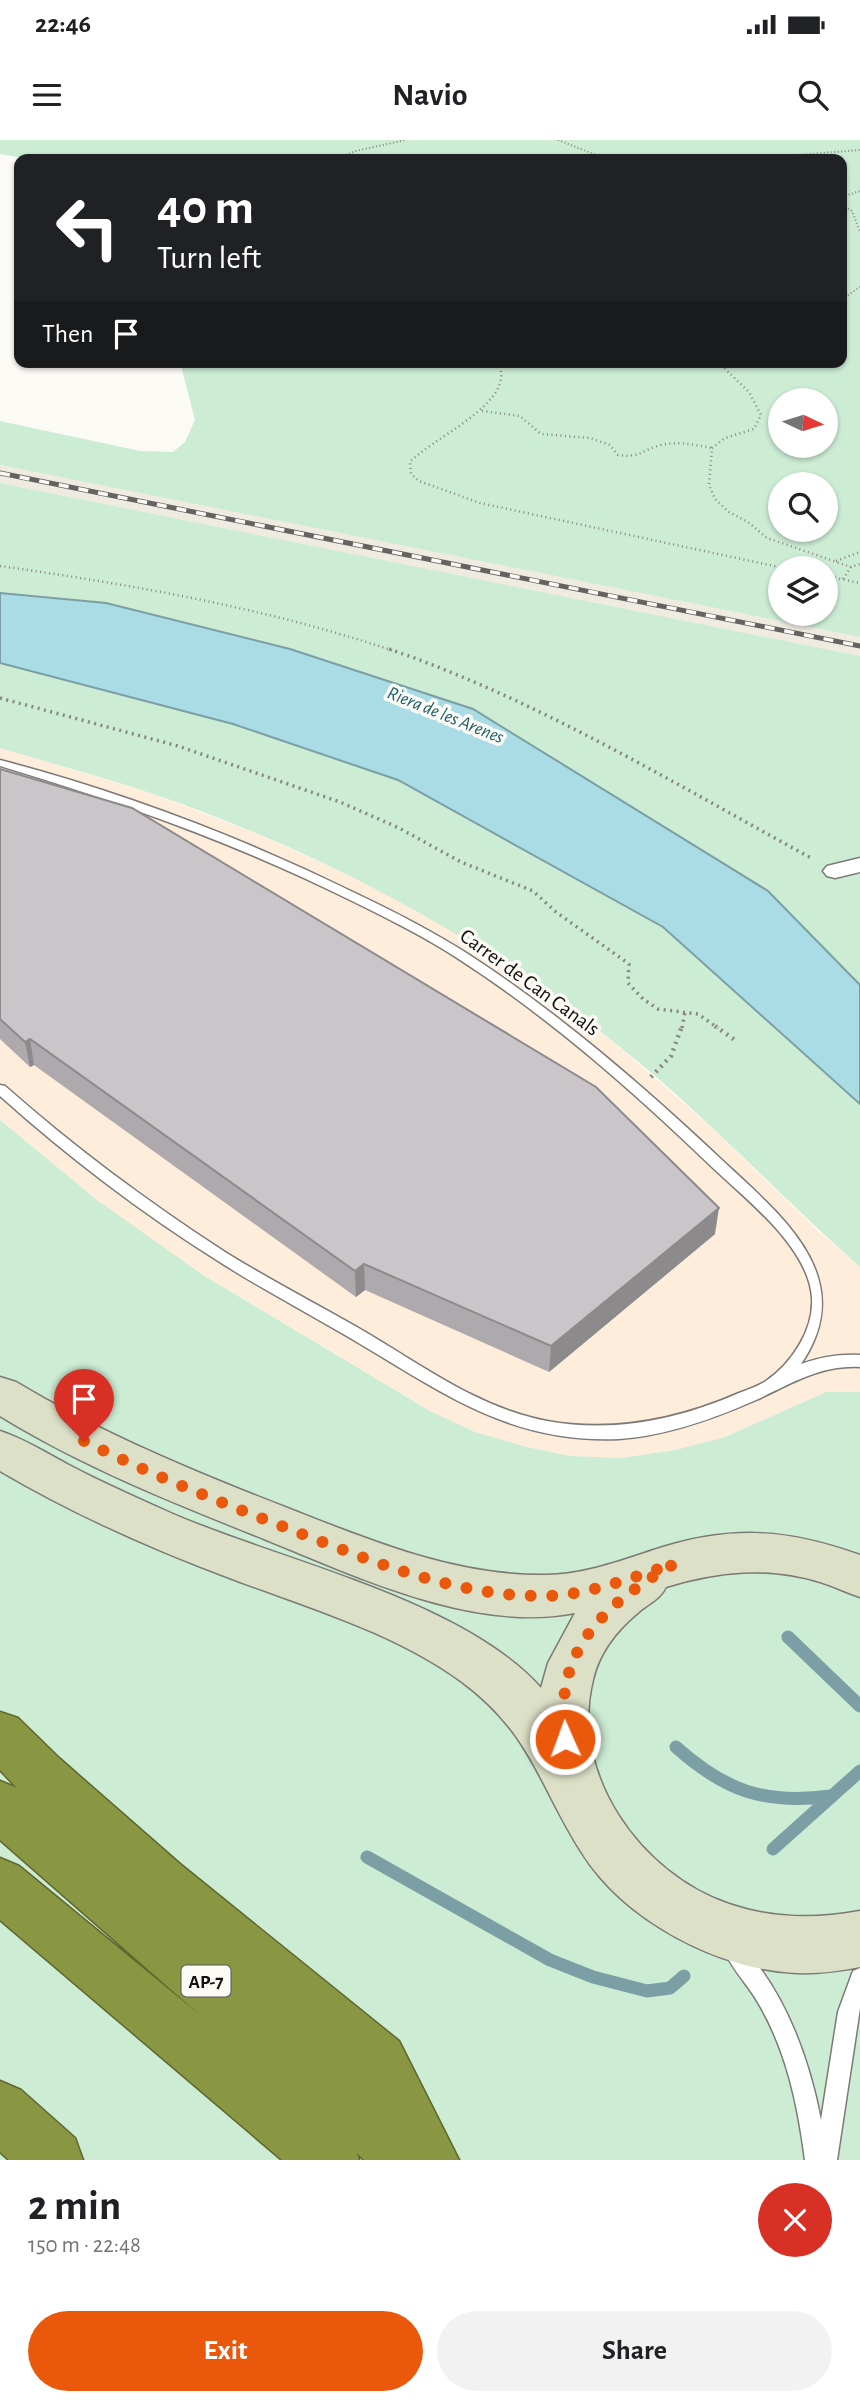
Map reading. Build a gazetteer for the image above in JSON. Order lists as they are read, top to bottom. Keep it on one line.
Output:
{"streets":{"highway":["AP-7"],"lane":["Carrer de Can Canals"]},"water":["Riera de les Arenes"],"north":"right","page":{"status":"22:46","header":"Navio","turn":["40 m","Turn left"],"then":"Then","heading":["2 min","150 m · 22:48"],"buttons":["Exit","Share"]}}
